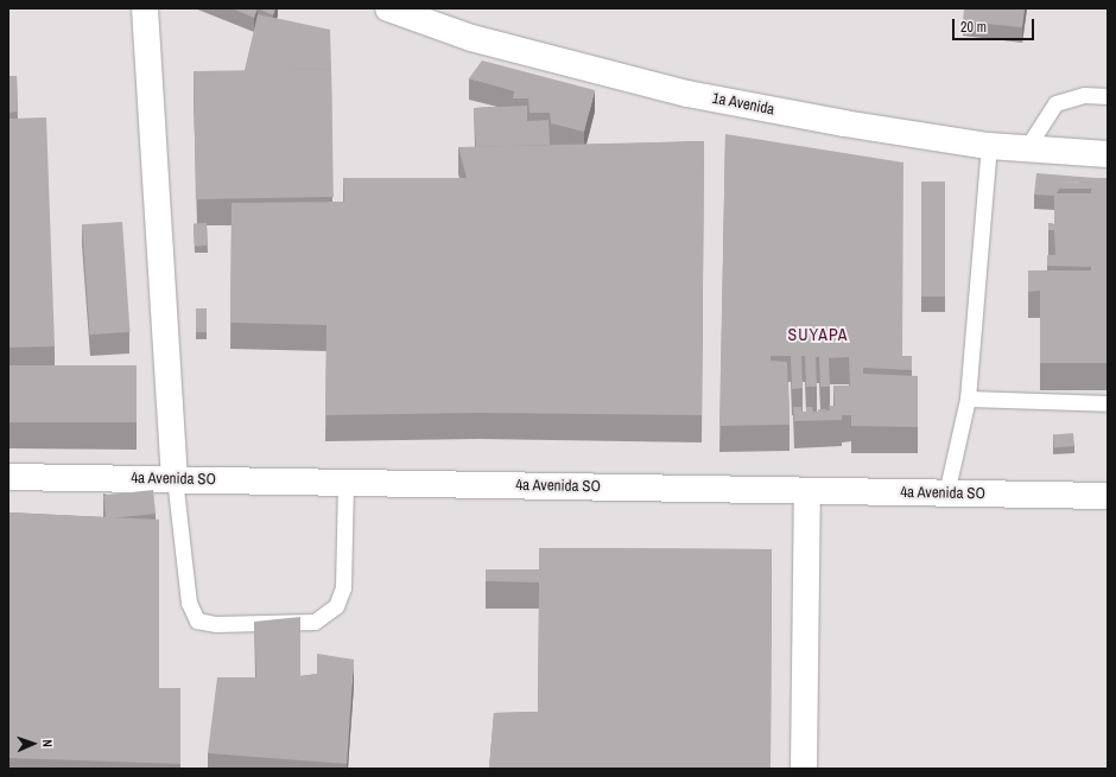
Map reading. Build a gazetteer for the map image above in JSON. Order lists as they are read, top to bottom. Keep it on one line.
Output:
{"streets":{"street":["1a Avenida","4a Avenida SO"]},"districts":["SUYAPA"],"scale_bar":"20 m","north":"right"}
